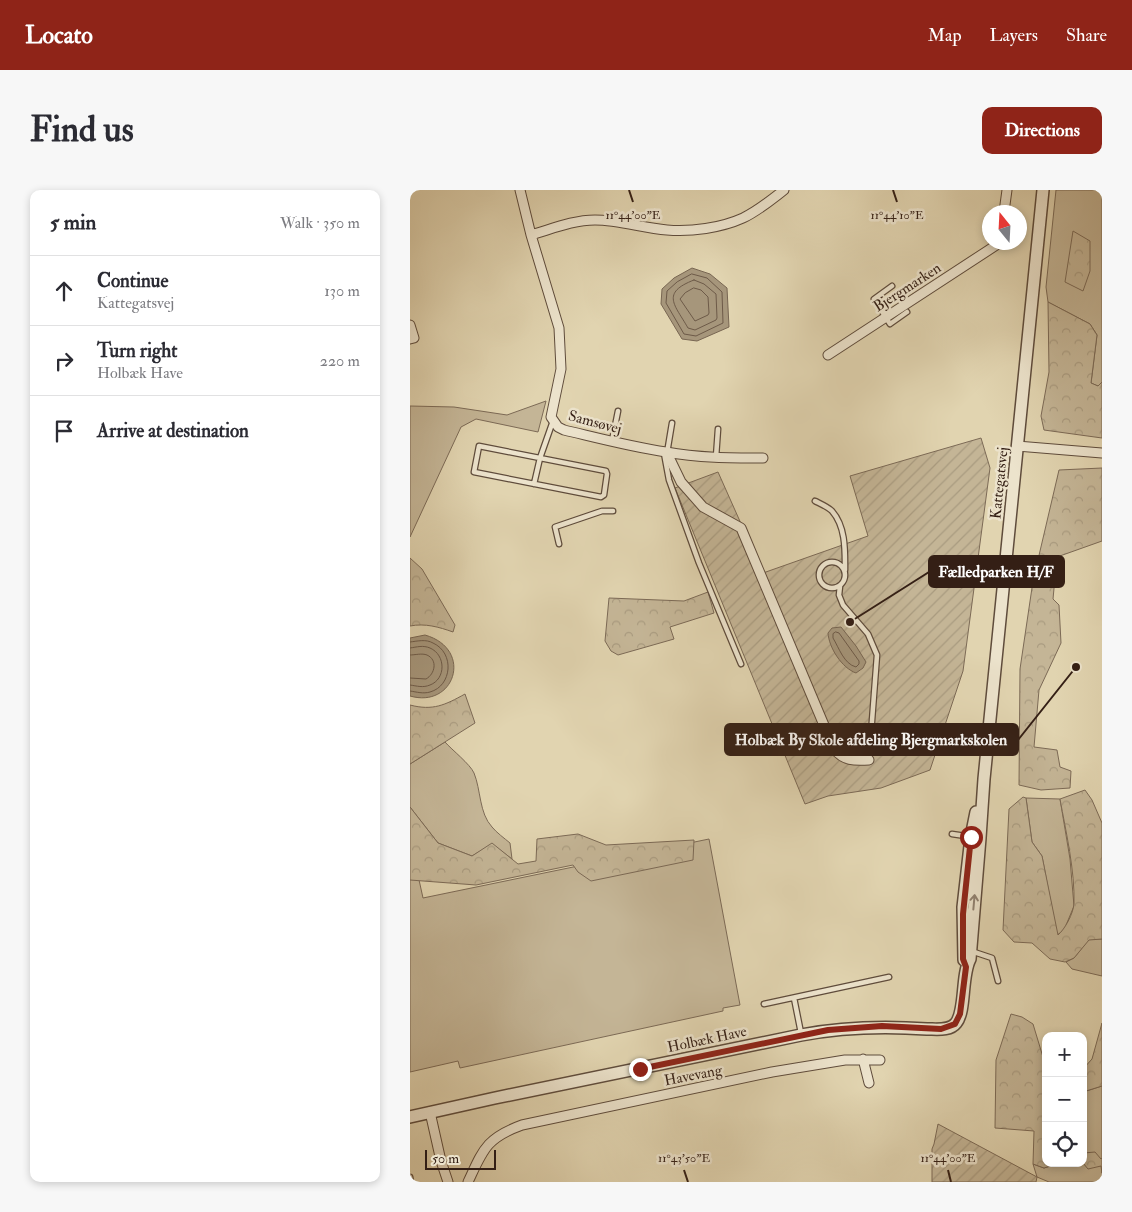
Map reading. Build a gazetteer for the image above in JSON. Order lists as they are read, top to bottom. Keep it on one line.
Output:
{"streets":{"street":["Bjergmarken","Samsøvej","Kattegatsvej","Holbæk Have","Havevang"]},"crossings":[["Kattegatsvej","Holbæk Have"]],"places":["Fælledparken H/F","Holbæk By Skole afdeling Bjergmarkskolen"],"scale_bar":"50 m","north":"top","page":{"header":"Locato","nav":["Map","Layers","Share"],"buttons":"Directions","title":"Find us","heading":["5 min","Walk · 350 m"],"list":[["Continue","Kattegatsvej","130 m"],["Turn right","Holbæk Have","220 m"],"Arrive at destination"],"map_buttons":["+","−"],"scale":"50 m"},"coordinates":["11°44'00\"E","11°44'10\"E","11°43'50\"E"]}
